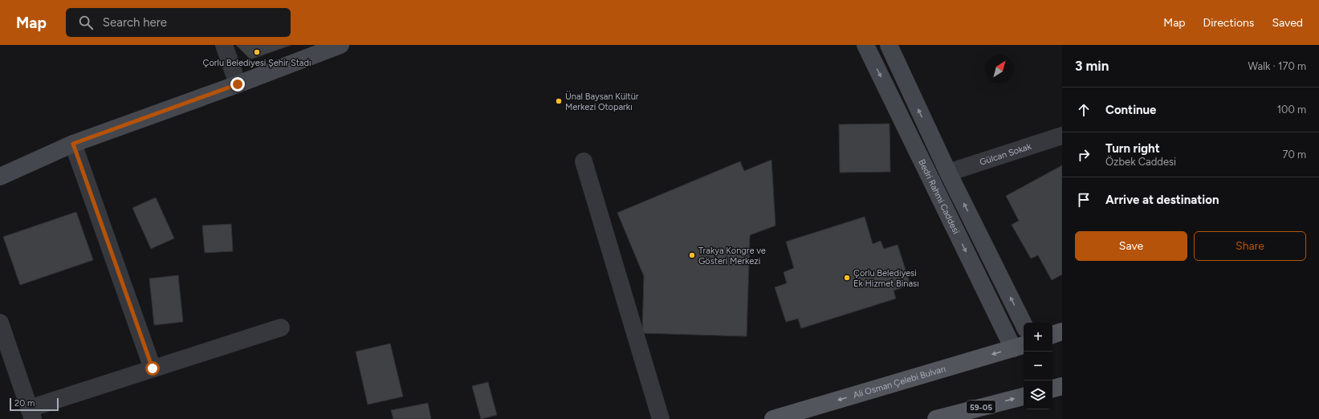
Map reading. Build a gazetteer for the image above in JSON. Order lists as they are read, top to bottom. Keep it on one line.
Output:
{"streets":{"main road":["Ali Osman Çelebi Bulvarı","59-05"],"street":["Gülcan Sokak","Bedri Rahmi Caddesi"]},"crossings":[["Gülcan Sokak","Bedri Rahmi Caddesi"],["Bedri Rahmi Caddesi","Ali Osman Çelebi Bulvarı"]],"places":["Çorlu Belediyesi Şehir Stadı","Ünal Baysan Kültür Merkezi Otoparkı","Trakya Kongre ve Gösteri Merkezi","Çorlu Belediyesi Ek Hizmet Binası"],"scale_bar":"20 m","north":"top right","page":{"header":"Map","search":"Search here","nav":["Map","Directions","Saved"],"heading":["3 min","Walk · 170 m"],"list":[["Continue","100 m"],["Turn right","Özbek Caddesi","70 m"],"Arrive at destination"],"buttons":["Save","Share"],"map_buttons":["+","−"],"scale":"20 m"}}
